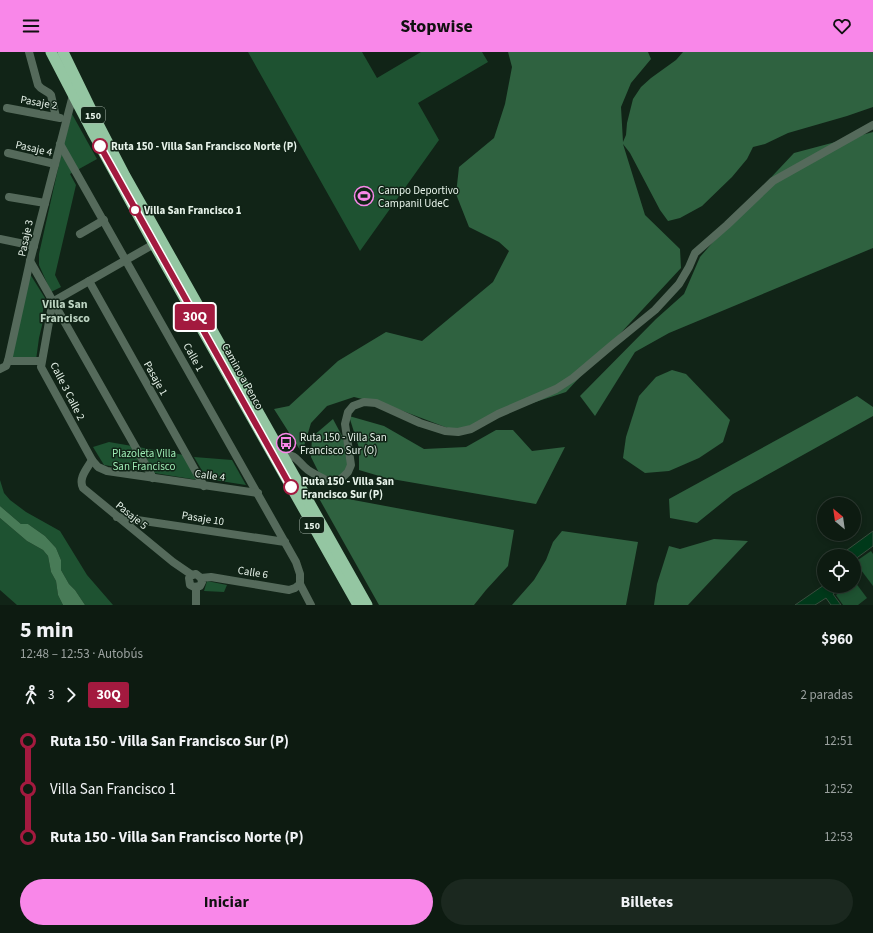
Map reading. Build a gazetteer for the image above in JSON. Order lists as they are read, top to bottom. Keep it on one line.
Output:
{"streets":{"highway":["150","Camino a Penco"],"street":["Pasaje 2","Pasaje 4","Pasaje 3","Calle 1","Pasaje 1","Calle 3 Calle 2","Calle 4","Pasaje 5","Pasaje 10","Calle 6"]},"crossings":[["Pasaje 2","Pasaje 3"],["Pasaje 4","Pasaje 3"],["Pasaje 3","Calle 1"],["Pasaje 3","Camino a Penco"],["Pasaje 3","Calle 3 Calle 2"],["Pasaje 3","Calle 4"],["Calle 1","Calle 4"],["Calle 1","Pasaje 10"],["Calle 1","Calle 6"],["Pasaje 1","Calle 4"],["Calle 3 Calle 2","Calle 4"],["Calle 3 Calle 2","Pasaje 5"],["Calle 4","Pasaje 5"],["Pasaje 5","Pasaje 10"],["Pasaje 5","Calle 6"]],"districts":["Villa San Francisco"],"parks":["Plazoleta Villa San Francisco"],"places":{"other":["Ruta 150 - Villa San Francisco Norte (P)","Villa San Francisco 1","Ruta 150 - Villa San Francisco Sur (P)"],"sports":["Campo Deportivo Campanil UdeC"],"bus stop":["Ruta 150 - Villa San Francisco Sur (O)"]},"lines":["bus line 30Q"],"north":"top left","page":{"header":"Stopwise","on_map":"30Q","heading":["5 min","12:48 – 12:53 · Autobús","$960"],"legs":["3","30Q","2 paradas"],"list":[{"name":"Ruta 150 - Villa San Francisco Sur (P)","value":"12:51"},{"name":"Villa San Francisco 1","value":"12:52"},{"name":"Ruta 150 - Villa San Francisco Norte (P)","value":"12:53"}],"buttons":["Iniciar","Billetes"]}}
